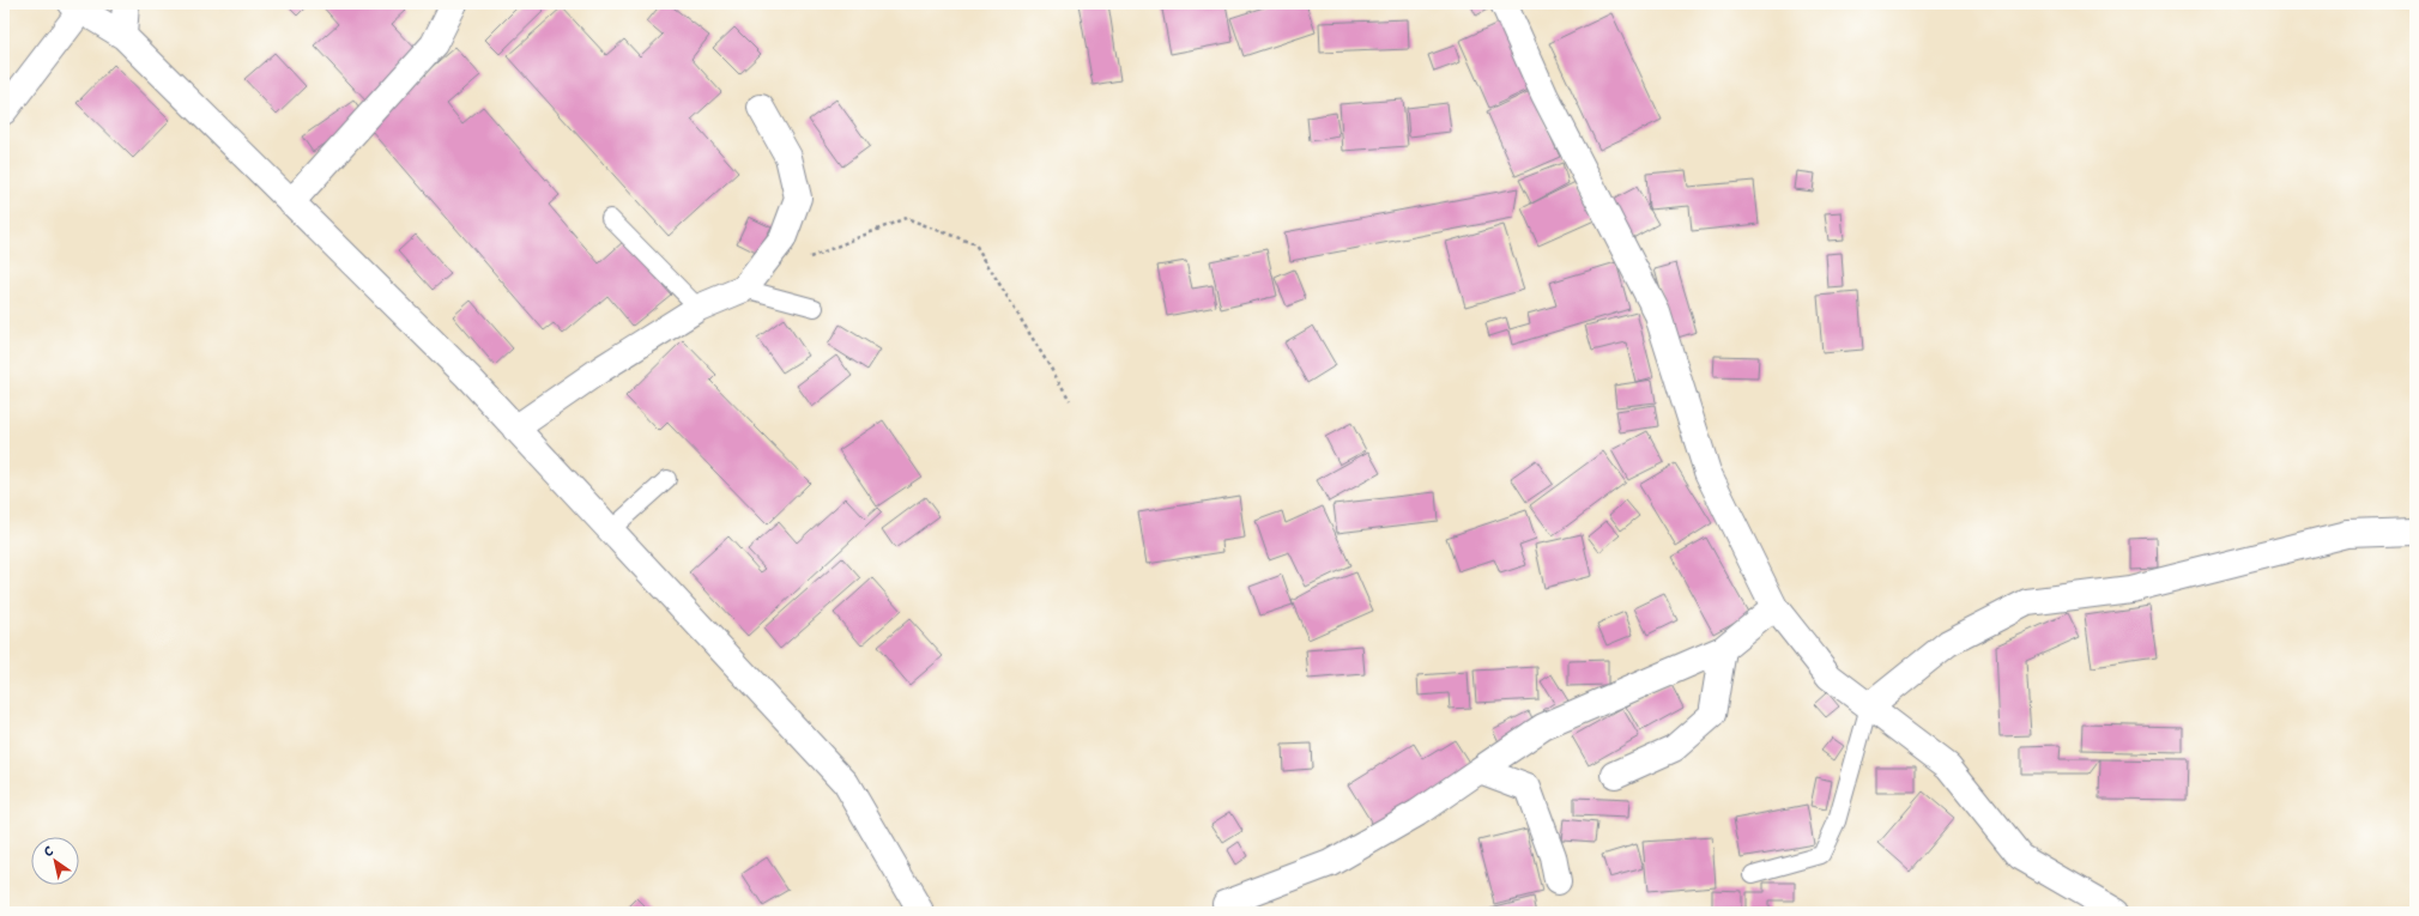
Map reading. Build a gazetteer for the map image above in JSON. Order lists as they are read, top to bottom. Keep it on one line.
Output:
{"north":"top left"}
